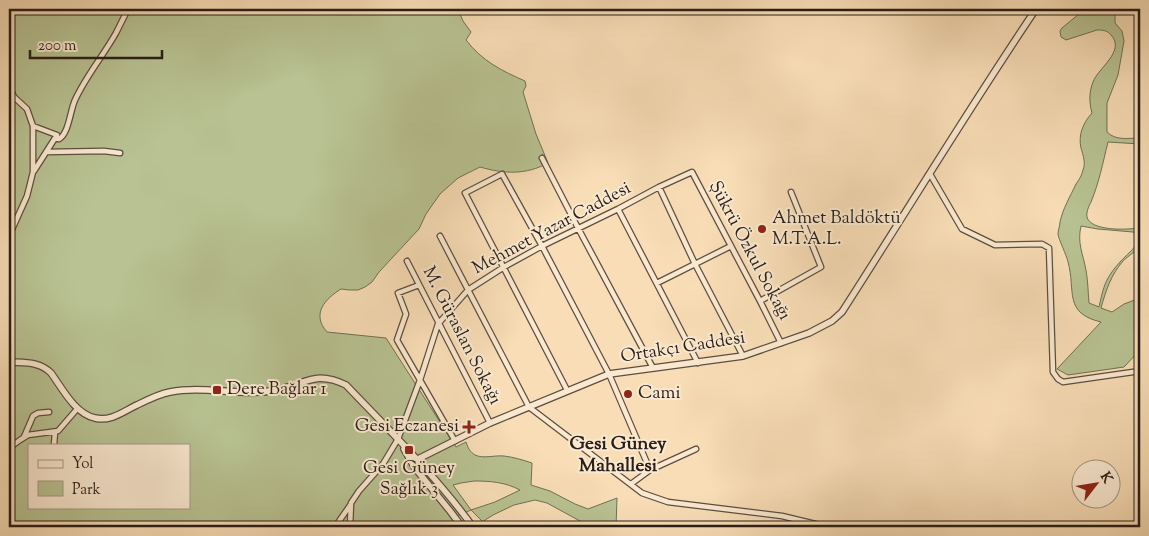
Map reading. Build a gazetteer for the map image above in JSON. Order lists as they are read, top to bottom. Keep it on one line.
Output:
{"streets":{"street":["Mehmet Yazar Caddesi","Şükrü Özkul Sokağı","M. Güraslan Sokağı","Ortakçı Caddesi"]},"crossings":[["Mehmet Yazar Caddesi","Şükrü Özkul Sokağı"],["Mehmet Yazar Caddesi","M. Güraslan Sokağı"],["Şükrü Özkul Sokağı","Ortakçı Caddesi"],["M. Güraslan Sokağı","Ortakçı Caddesi"]],"districts":["Gesi Güney Mahallesi"],"places":{"other":["Ahmet Baldöktü M.T.A.L.","Cami"],"transit":["Dere Bağlar 1","Gesi Güney Sağlık 3"],"health":["Gesi Eczanesi"]},"legend":["Yol","Park"],"scale_bar":"200 m","north":"top right"}
